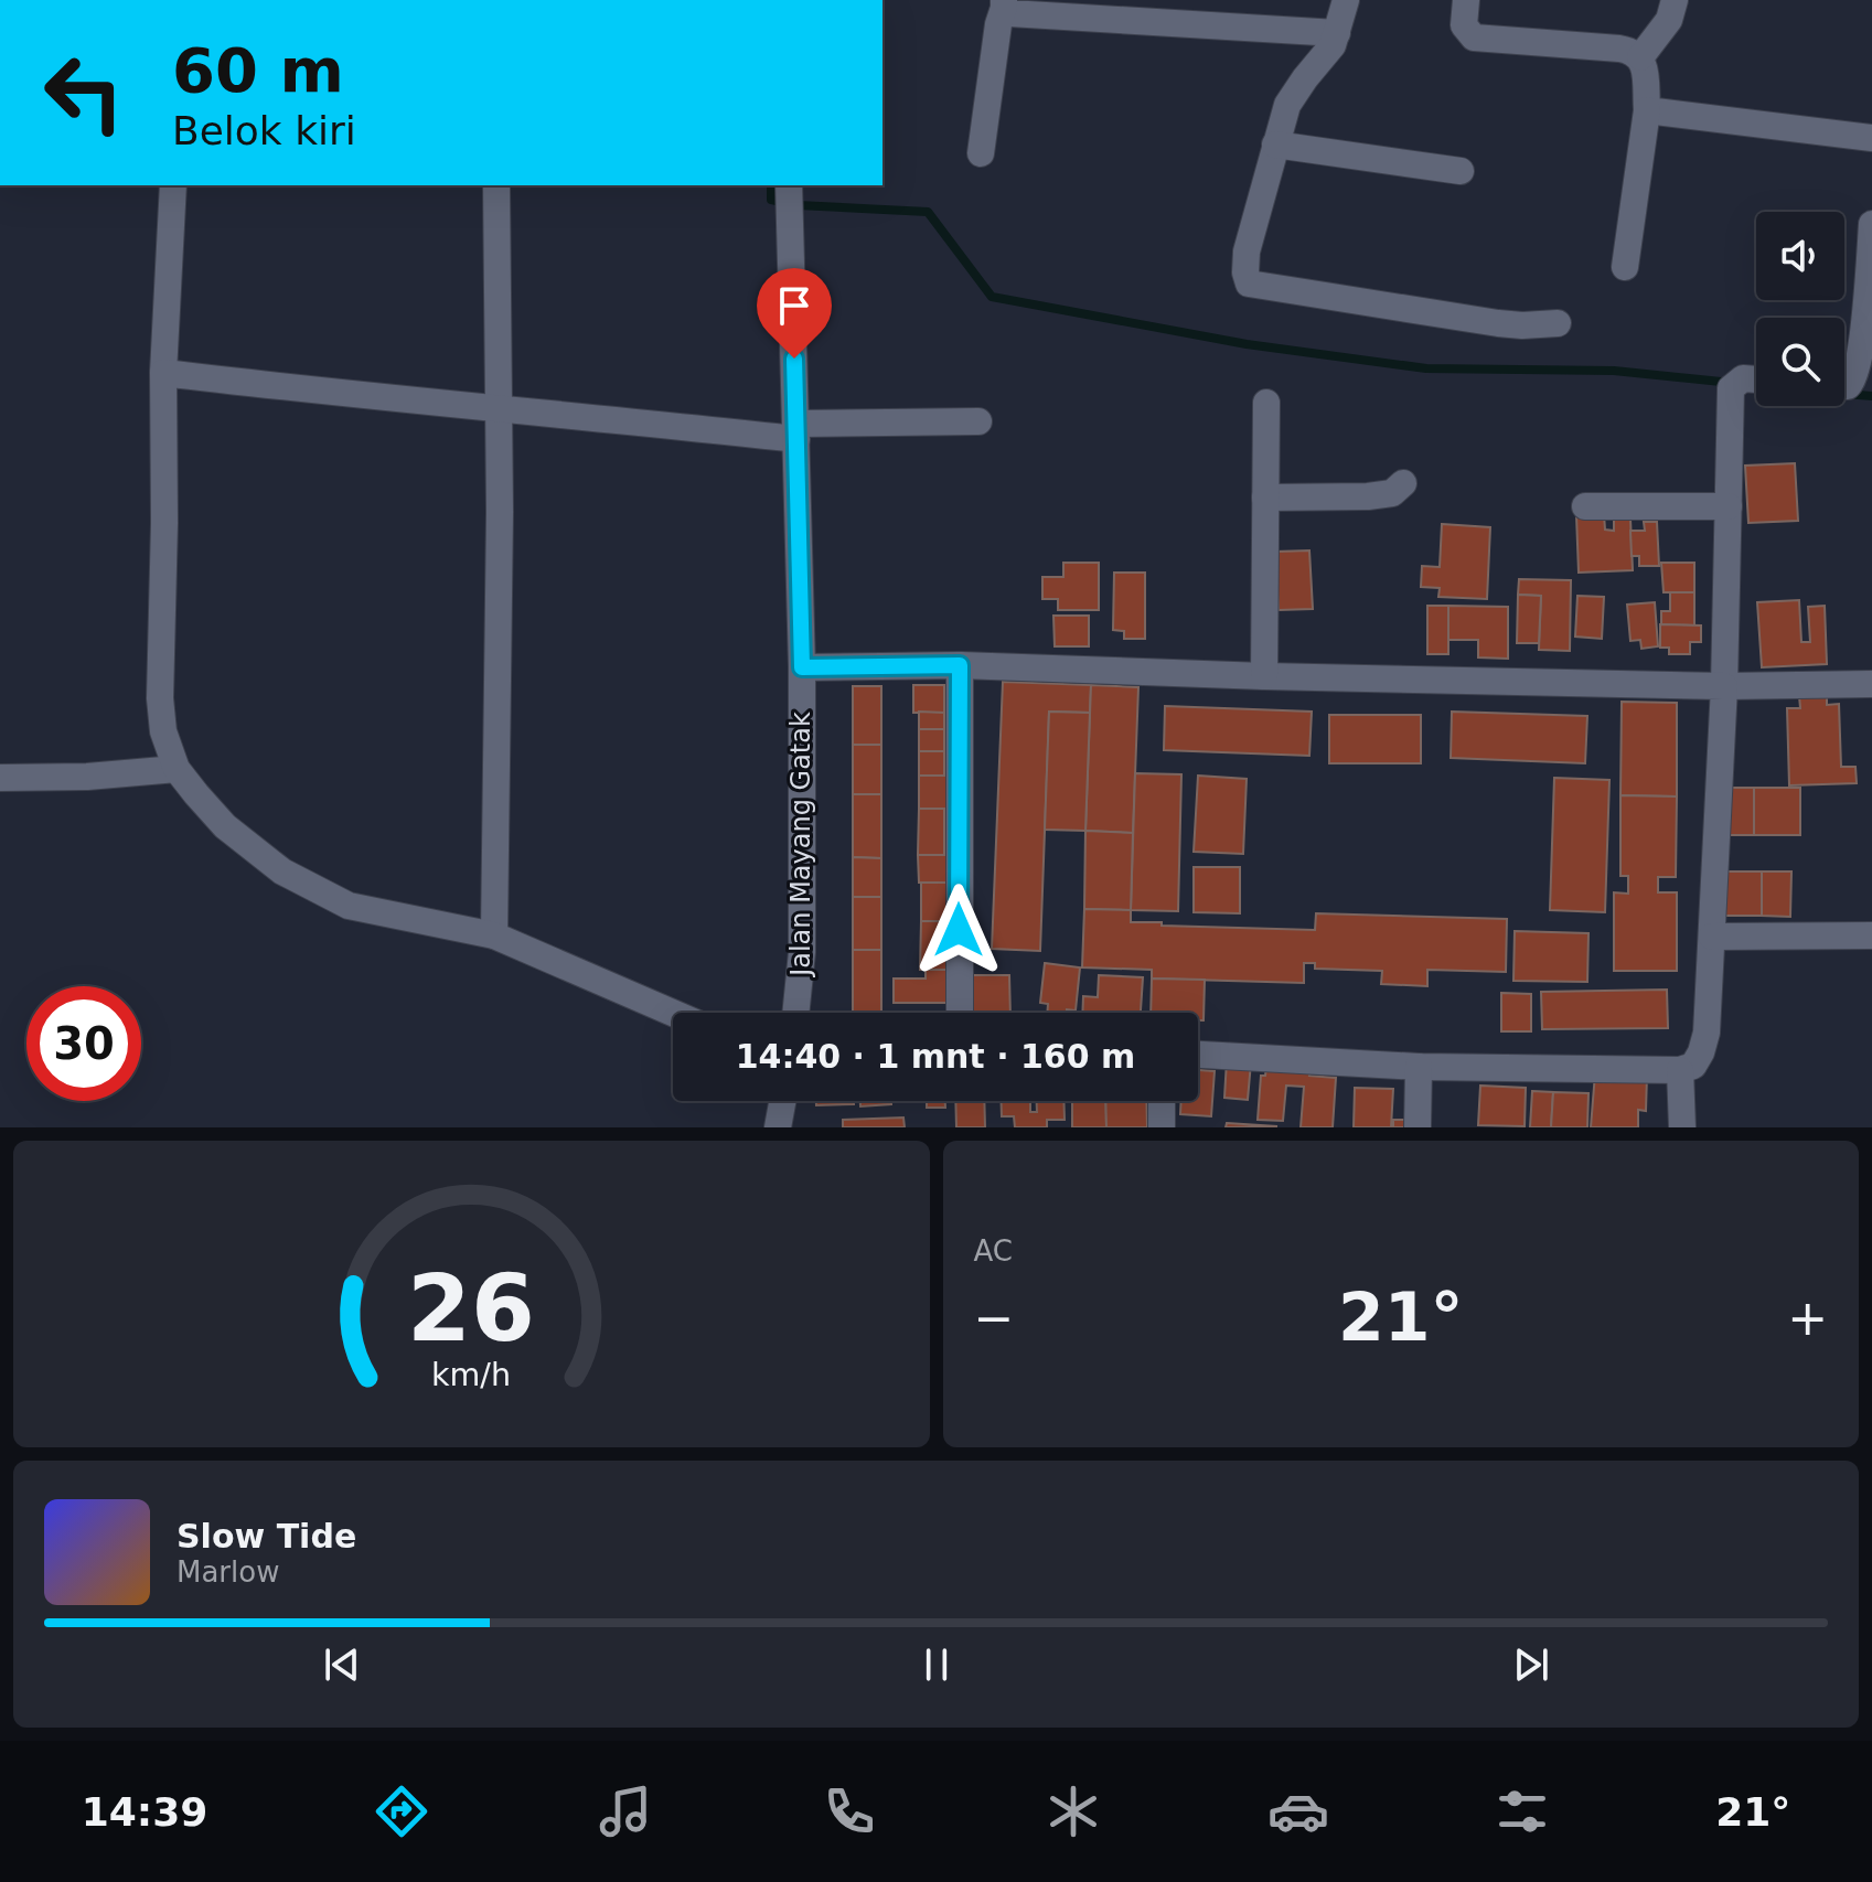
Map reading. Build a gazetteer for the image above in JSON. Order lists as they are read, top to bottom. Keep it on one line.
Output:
{"streets":{"street":["Jalan Mayang Gatak"]},"page":{"turn":["60 m","Belok kiri"],"limit":"30","trip":"14:40 · 1 mnt · 160 m","tile":"AC","heat":["−","21°","+"],"song":["Slow Tide","Marlow"],"tabs":["14:39","21°"],"gauge":["26","km/h"]}}
